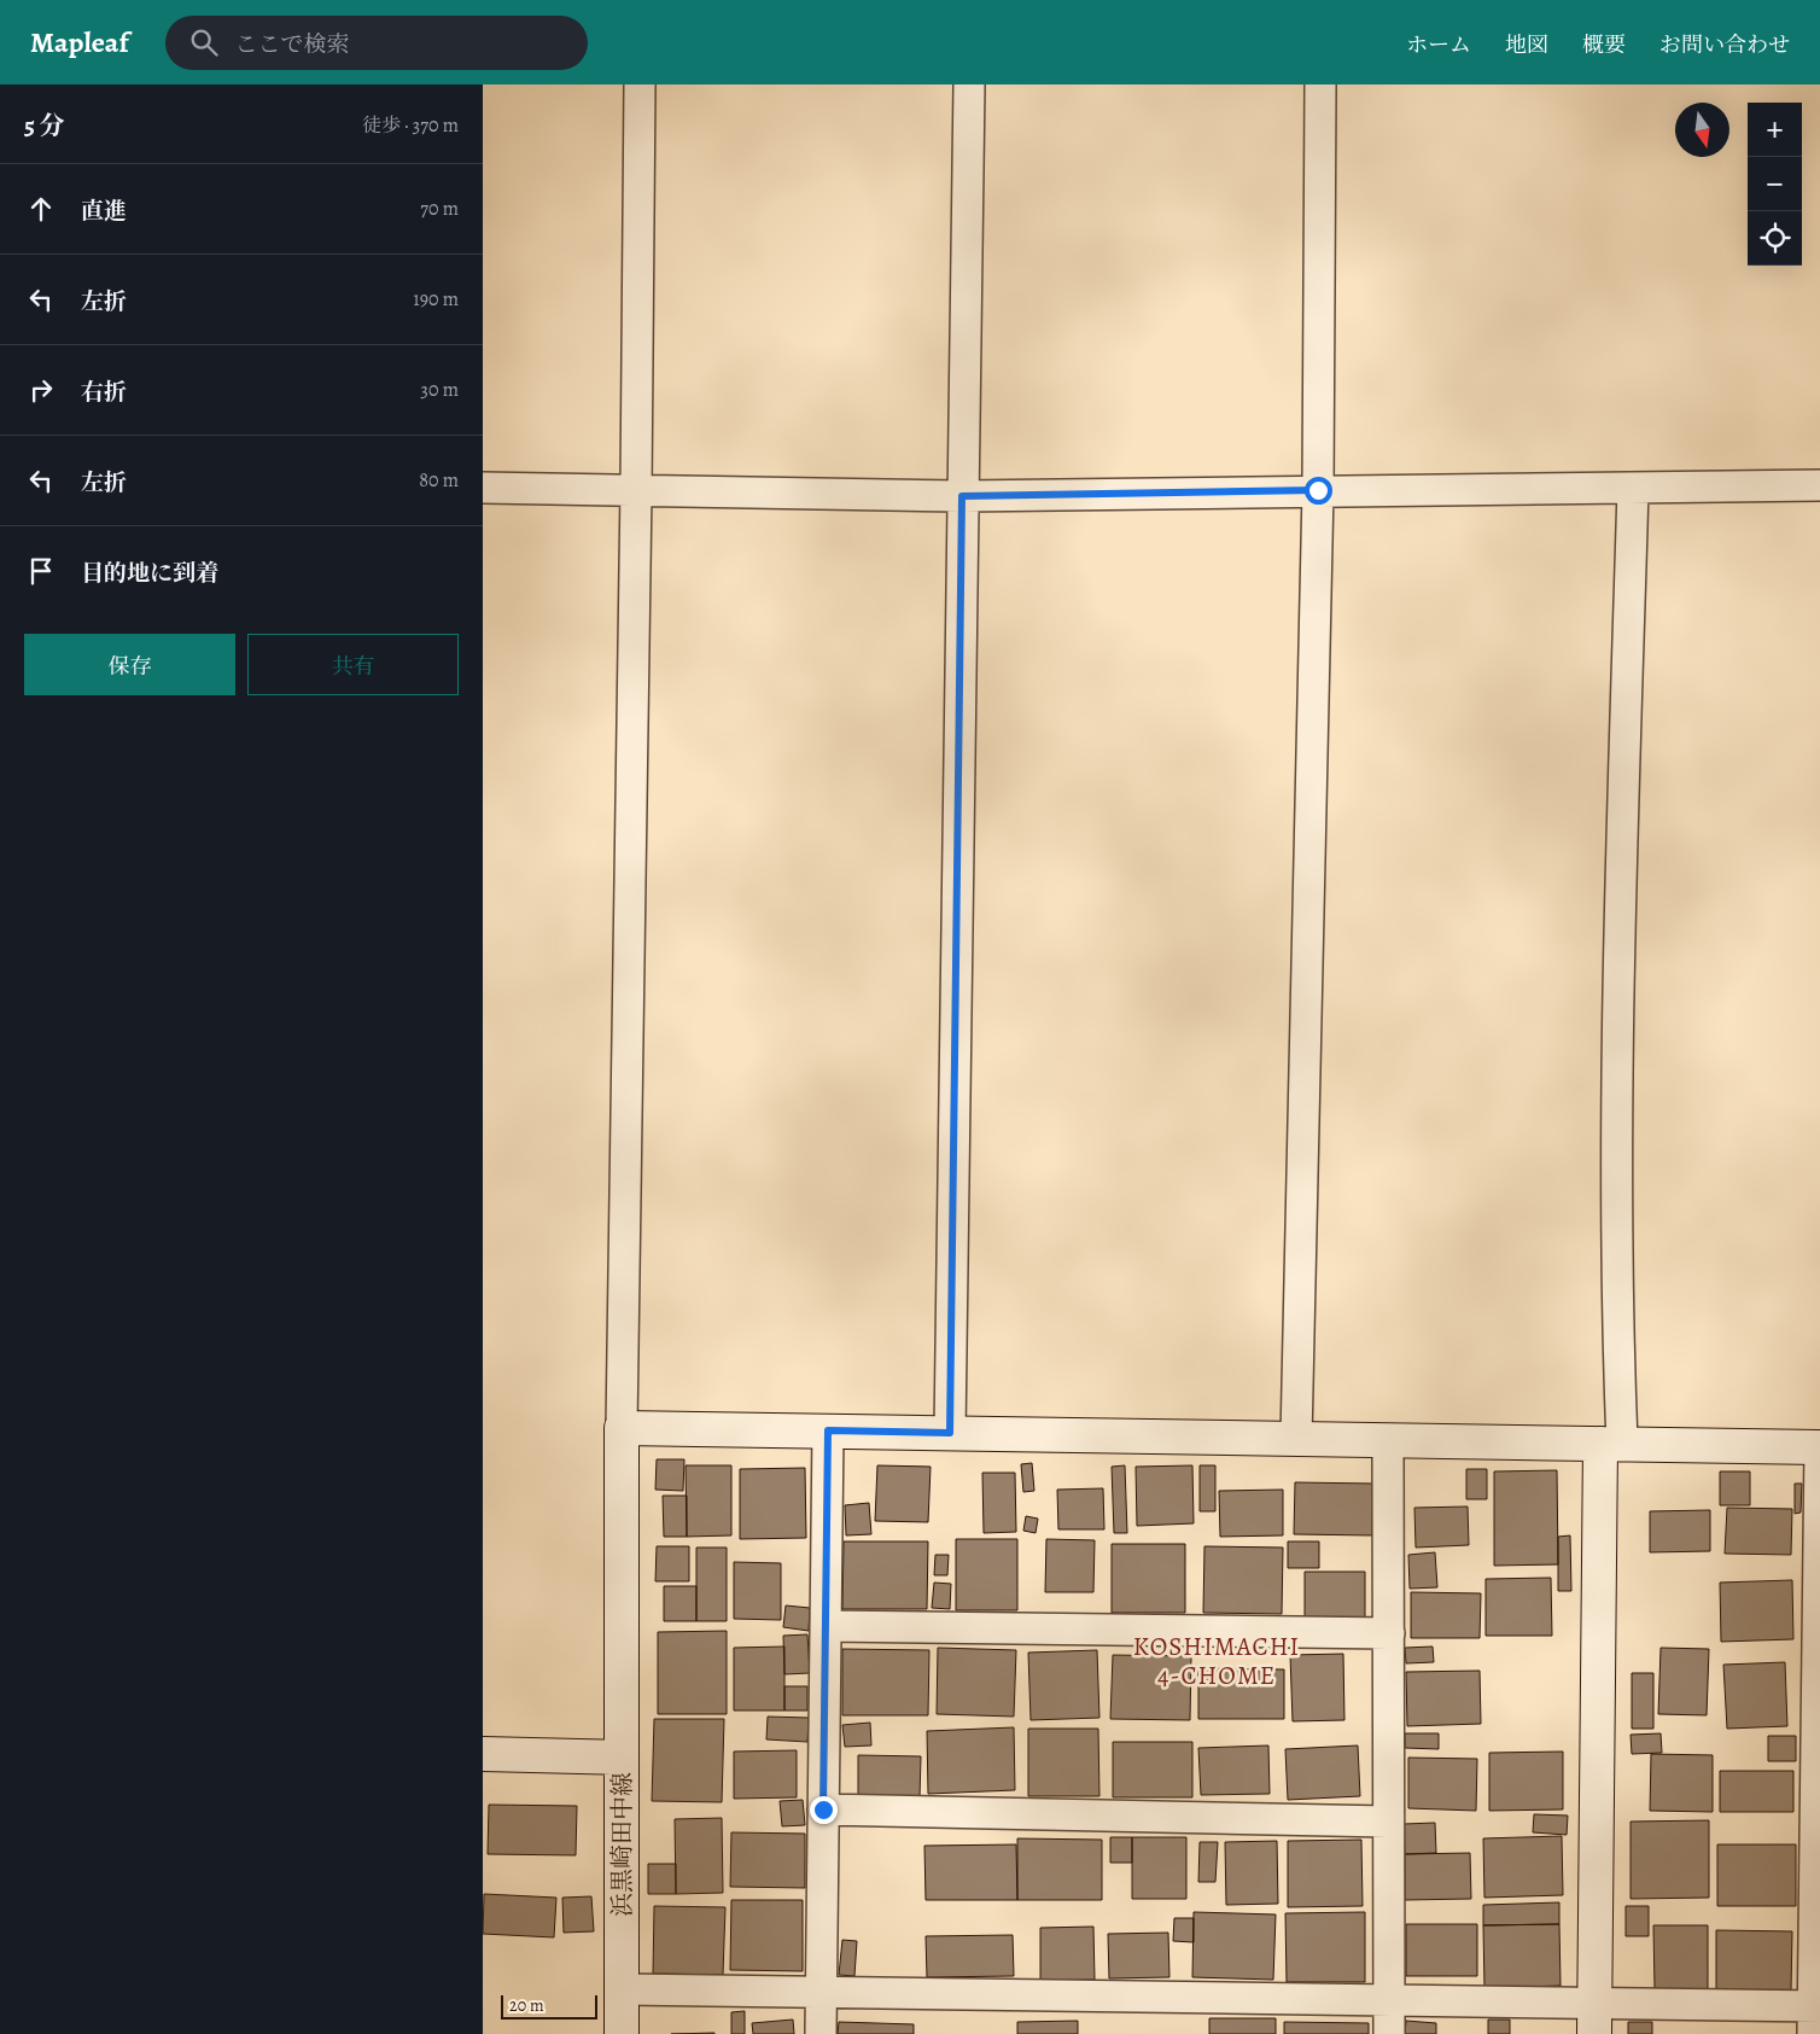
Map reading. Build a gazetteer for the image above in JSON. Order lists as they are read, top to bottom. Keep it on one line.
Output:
{"streets":{"street":["浜黒崎田中線"]},"districts":["KOSHIMACHI 4-CHOME"],"scale_bar":"20 m","north":"bottom","page":{"header":"Mapleaf","search":"ここで検索","nav":["ホーム","地図","概要","お問い合わせ"],"heading":["5 分","徒歩 · 370 m"],"map_buttons":["+","−"],"list":[["直進","70 m"],["左折","190 m"],["右折","30 m"],["左折","80 m"],"目的地に到着"],"buttons":["保存","共有"],"scale":"20 m"}}
